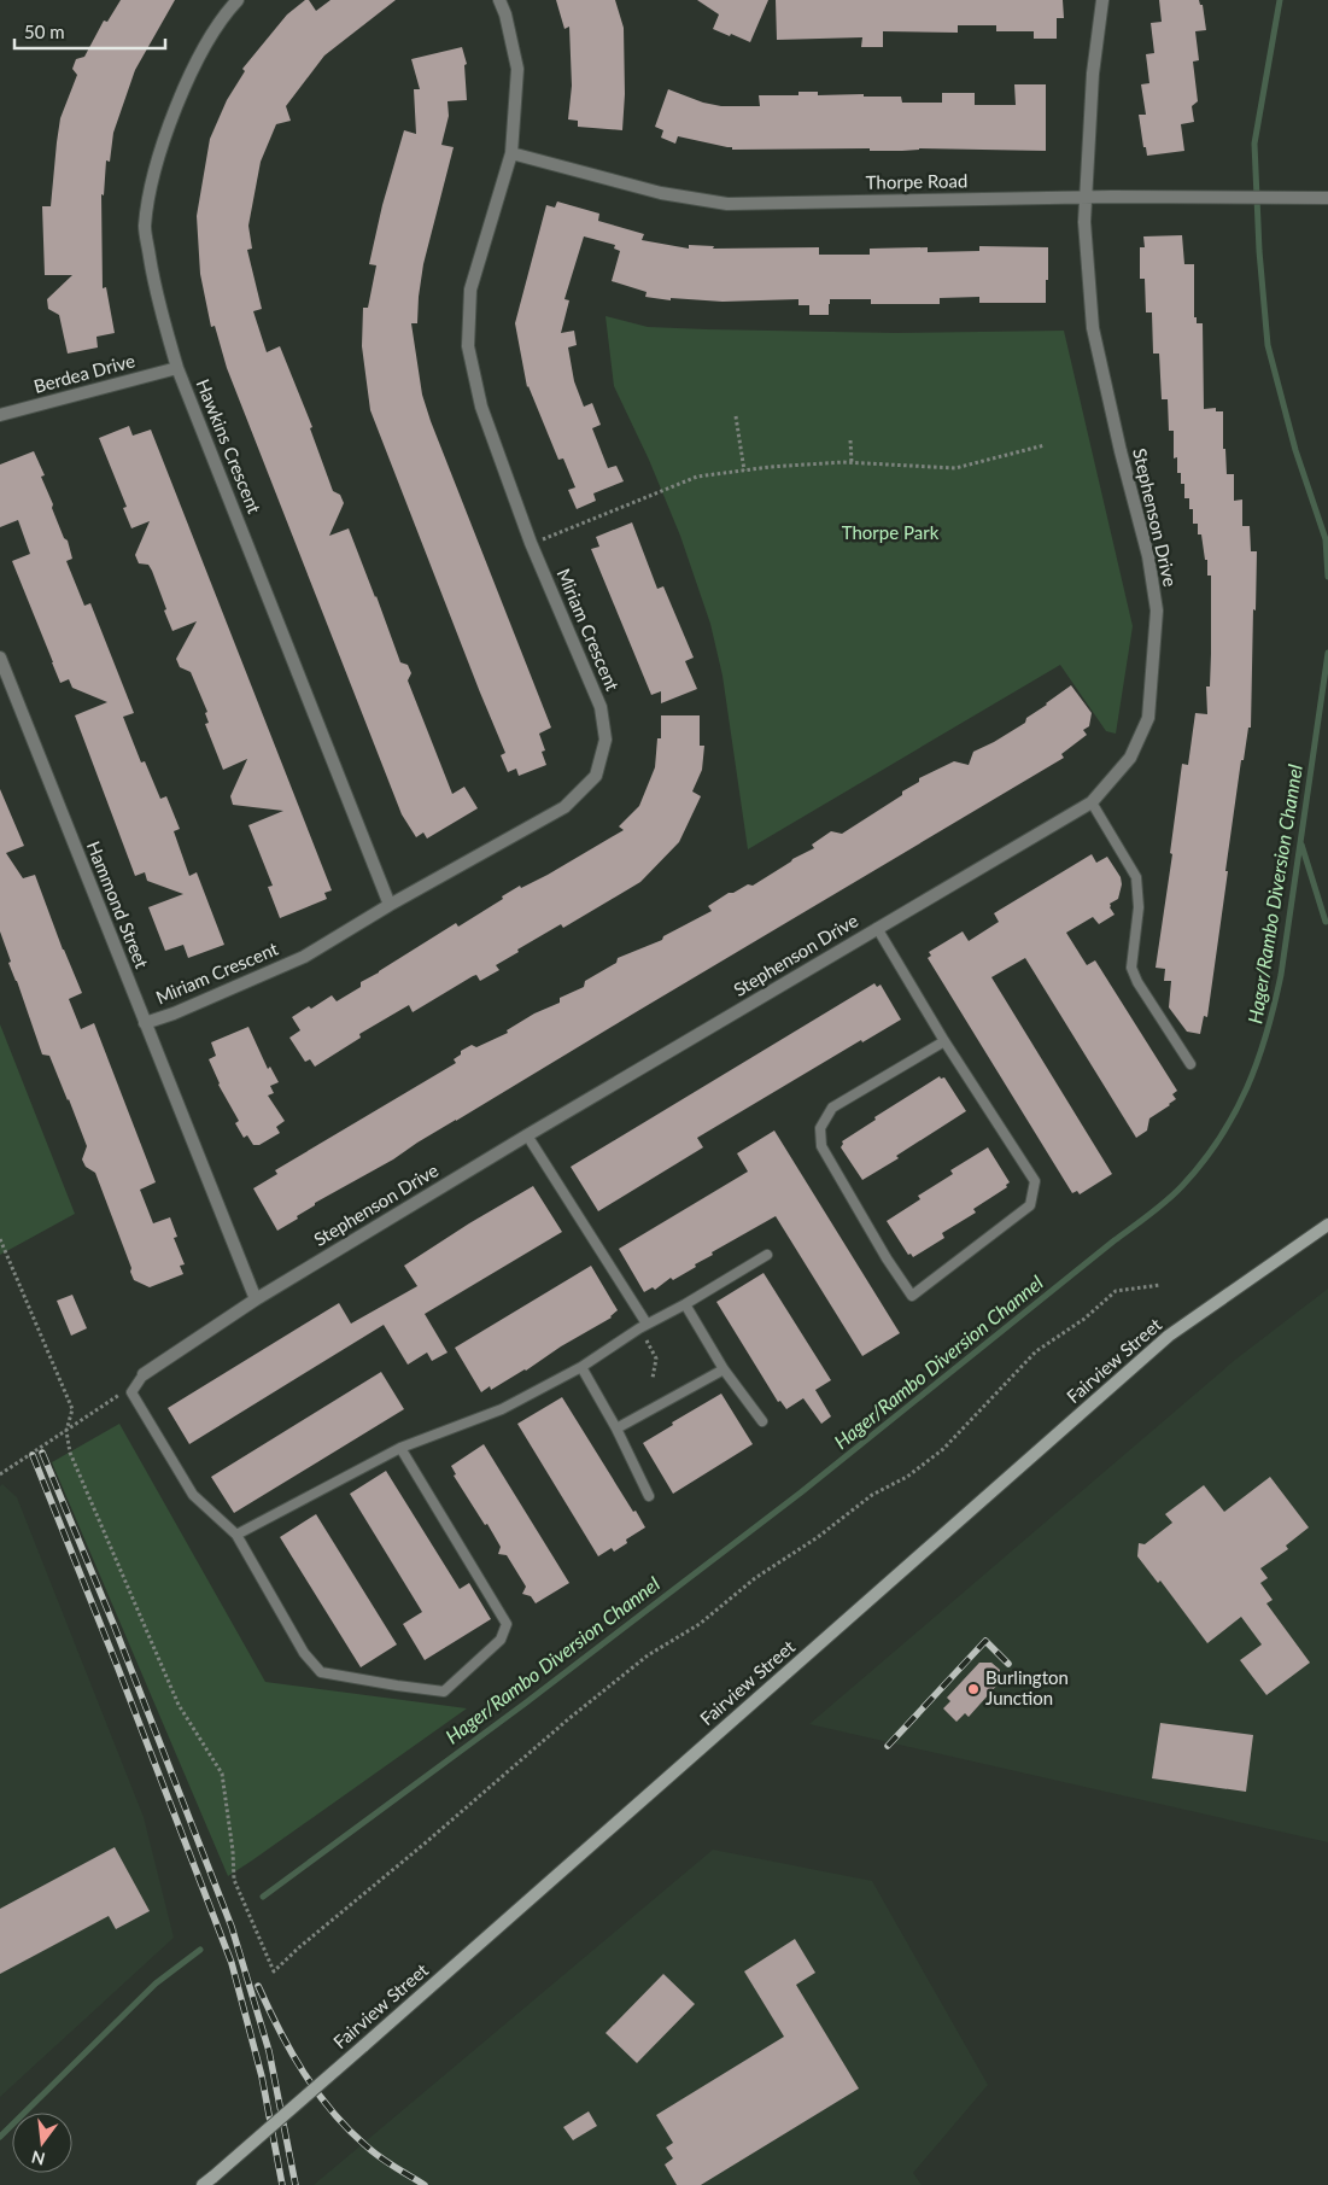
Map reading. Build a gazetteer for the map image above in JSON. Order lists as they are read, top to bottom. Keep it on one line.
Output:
{"streets":{"main road":["Fairview Street"],"street":["Thorpe Road","Berdea Drive","Hawkins Crescent","Stephenson Drive","Miriam Crescent","Hammond Street"]},"crossings":[["Thorpe Road","Stephenson Drive"],["Thorpe Road","Miriam Crescent"],["Berdea Drive","Hawkins Crescent"],["Hawkins Crescent","Miriam Crescent"],["Stephenson Drive","Hammond Street"],["Miriam Crescent","Hammond Street"]],"water":["Hager/Rambo Diversion Channel"],"parks":["Thorpe Park"],"places":["Burlington Junction"],"scale_bar":"50 m","north":"bottom"}
